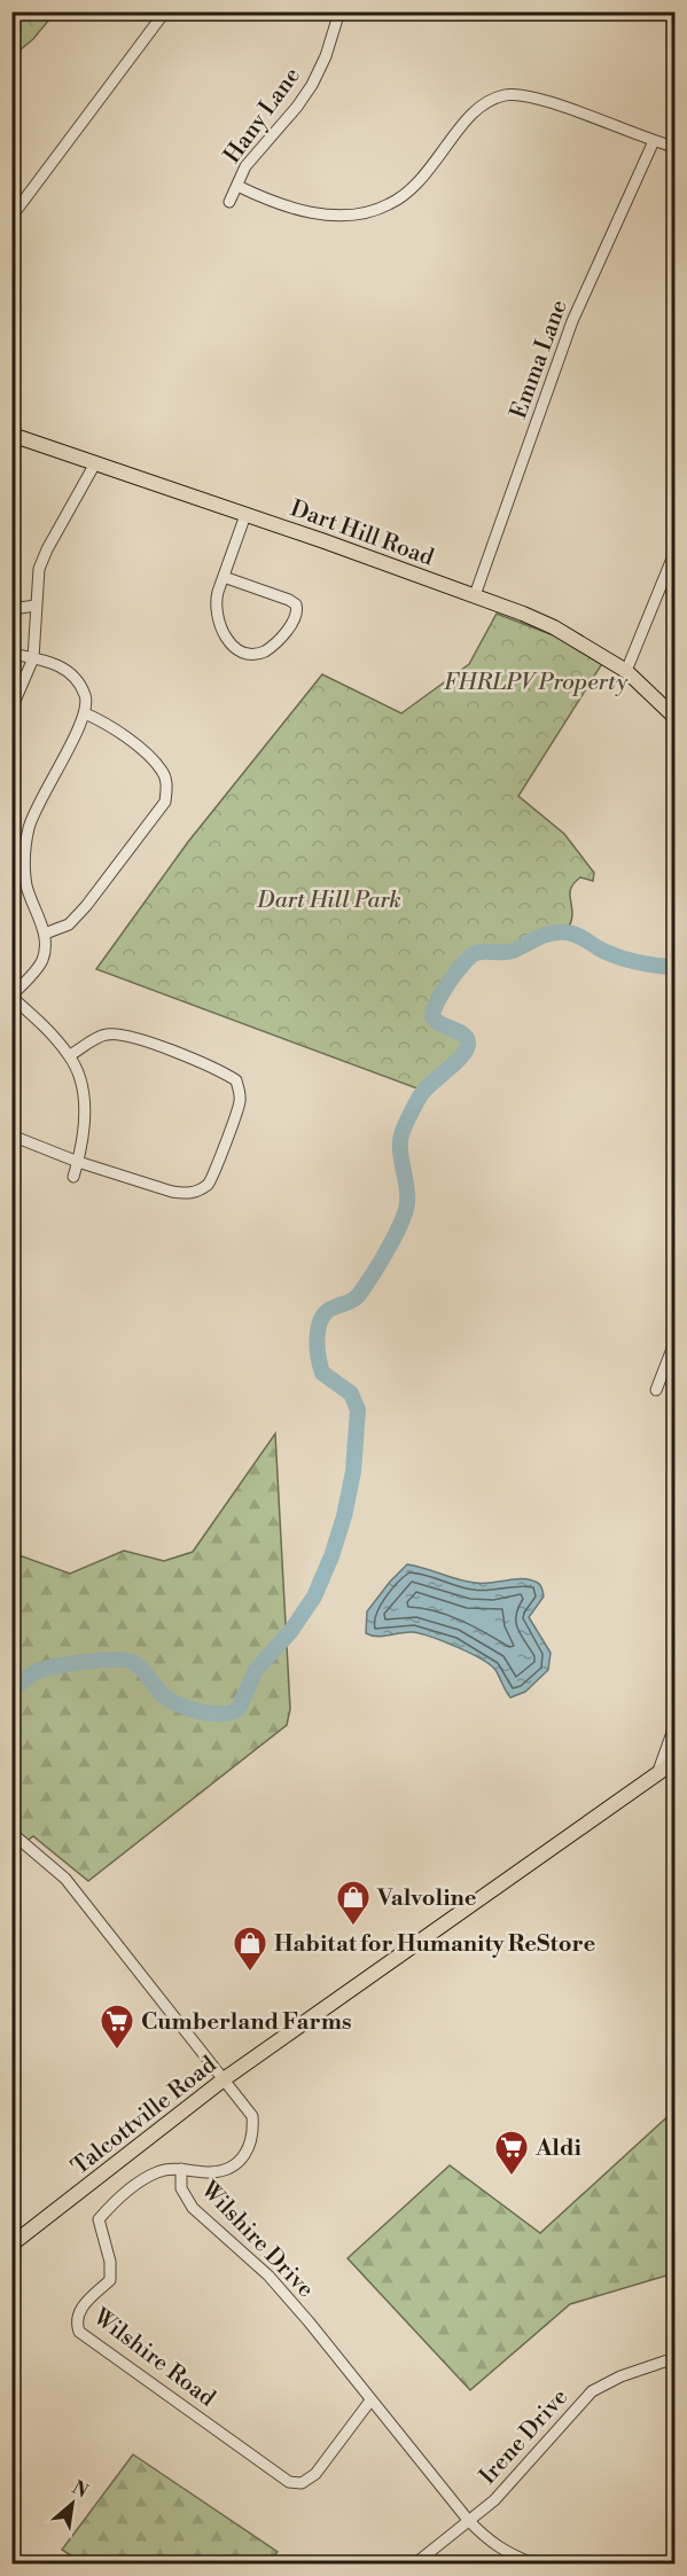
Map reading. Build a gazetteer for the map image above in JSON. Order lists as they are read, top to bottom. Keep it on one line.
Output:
{"streets":{"main road":["Dart Hill Road","Talcottville Road"],"street":["Hany Lane","Emma Lane","Wilshire Drive","Wilshire Road","Irene Drive"]},"crossings":[["Emma Lane","Dart Hill Road"],["Talcottville Road","Wilshire Drive"],["Wilshire Drive","Wilshire Road"],["Wilshire Drive","Irene Drive"]],"parks":["FHRLPV Property","Dart Hill Park"],"places":{"shop":["Valvoline","Habitat for Humanity ReStore"],"supermarket":["Cumberland Farms","Aldi"]},"north":"top right"}
